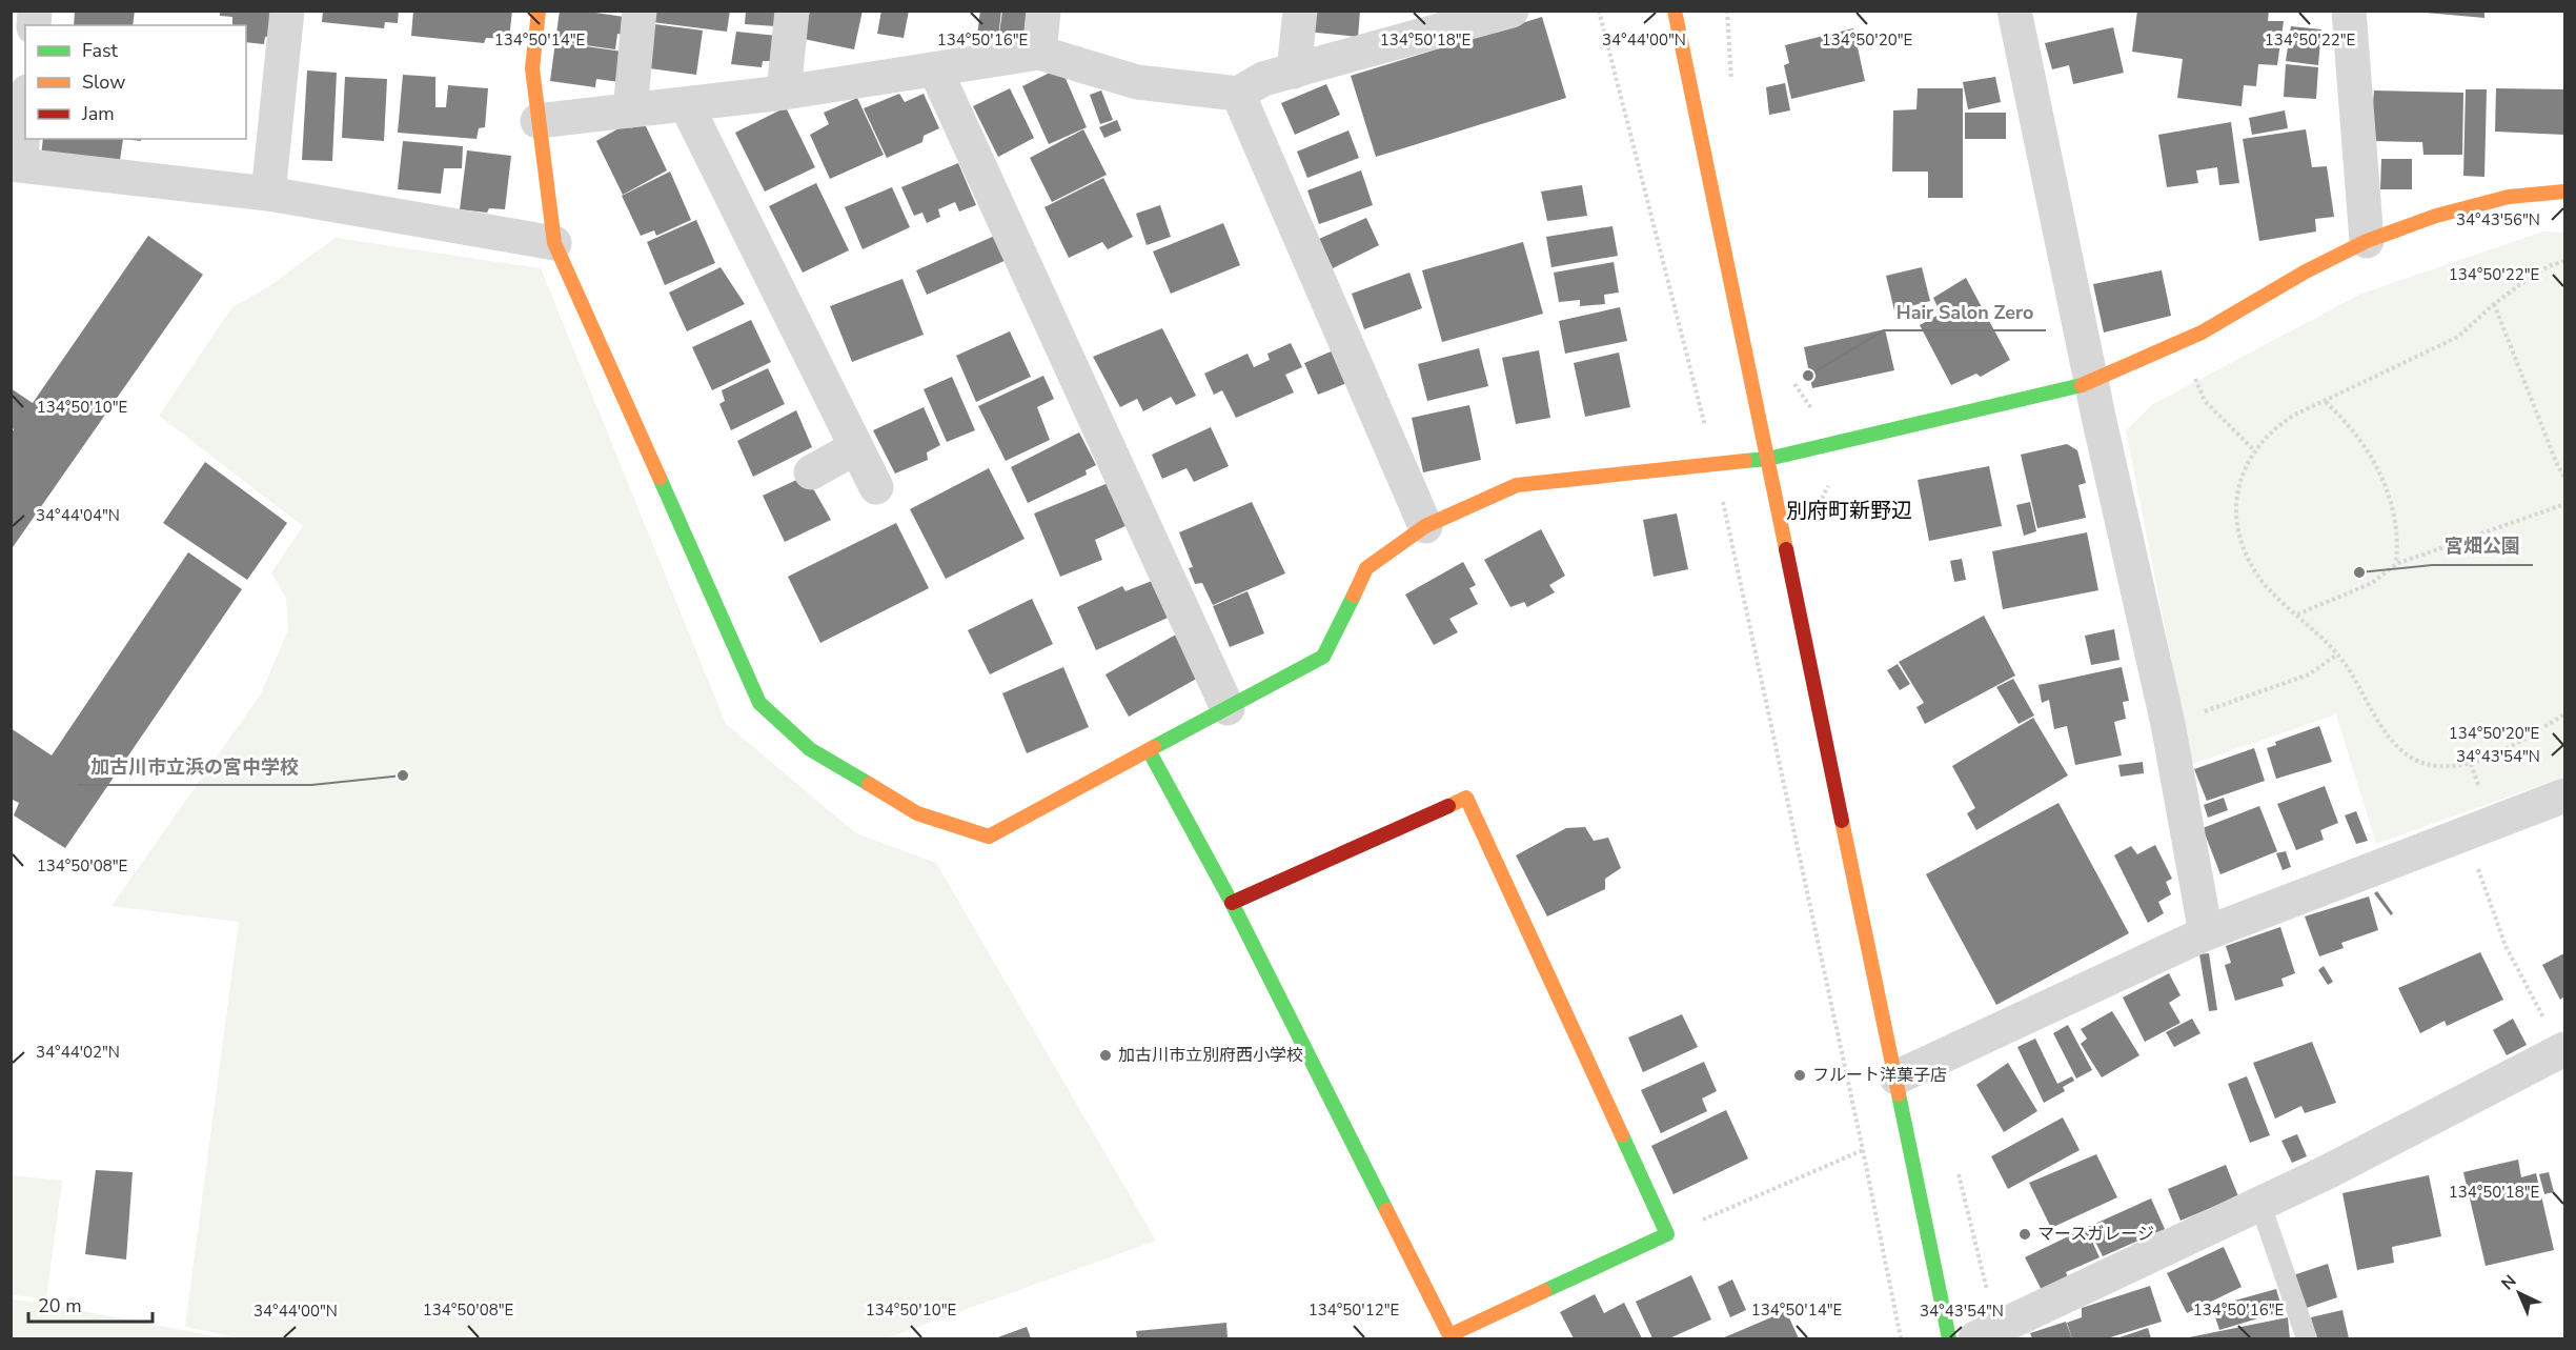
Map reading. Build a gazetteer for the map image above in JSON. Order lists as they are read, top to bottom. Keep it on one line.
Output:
{"districts":["別府町新野辺"],"places":["Hair Salon Zero","宮畑公園","加古川市立浜の宮中学校","加古川市立別府西小学校","フルート洋菓子店","マースガレージ"],"legend":["Fast","Slow","Jam"],"scale_bar":"20 m","north":"top left","coordinates":["34°44'00\"N","134°50'18\"E","134°50'20\"E","134°50'22\"E","134°50'14\"E","134°50'16\"E","34°43'56\"N","134°50'10\"E","34°44'04\"N","34°43'54\"N","134°50'08\"E","34°44'02\"N","134°50'12\"E"]}
